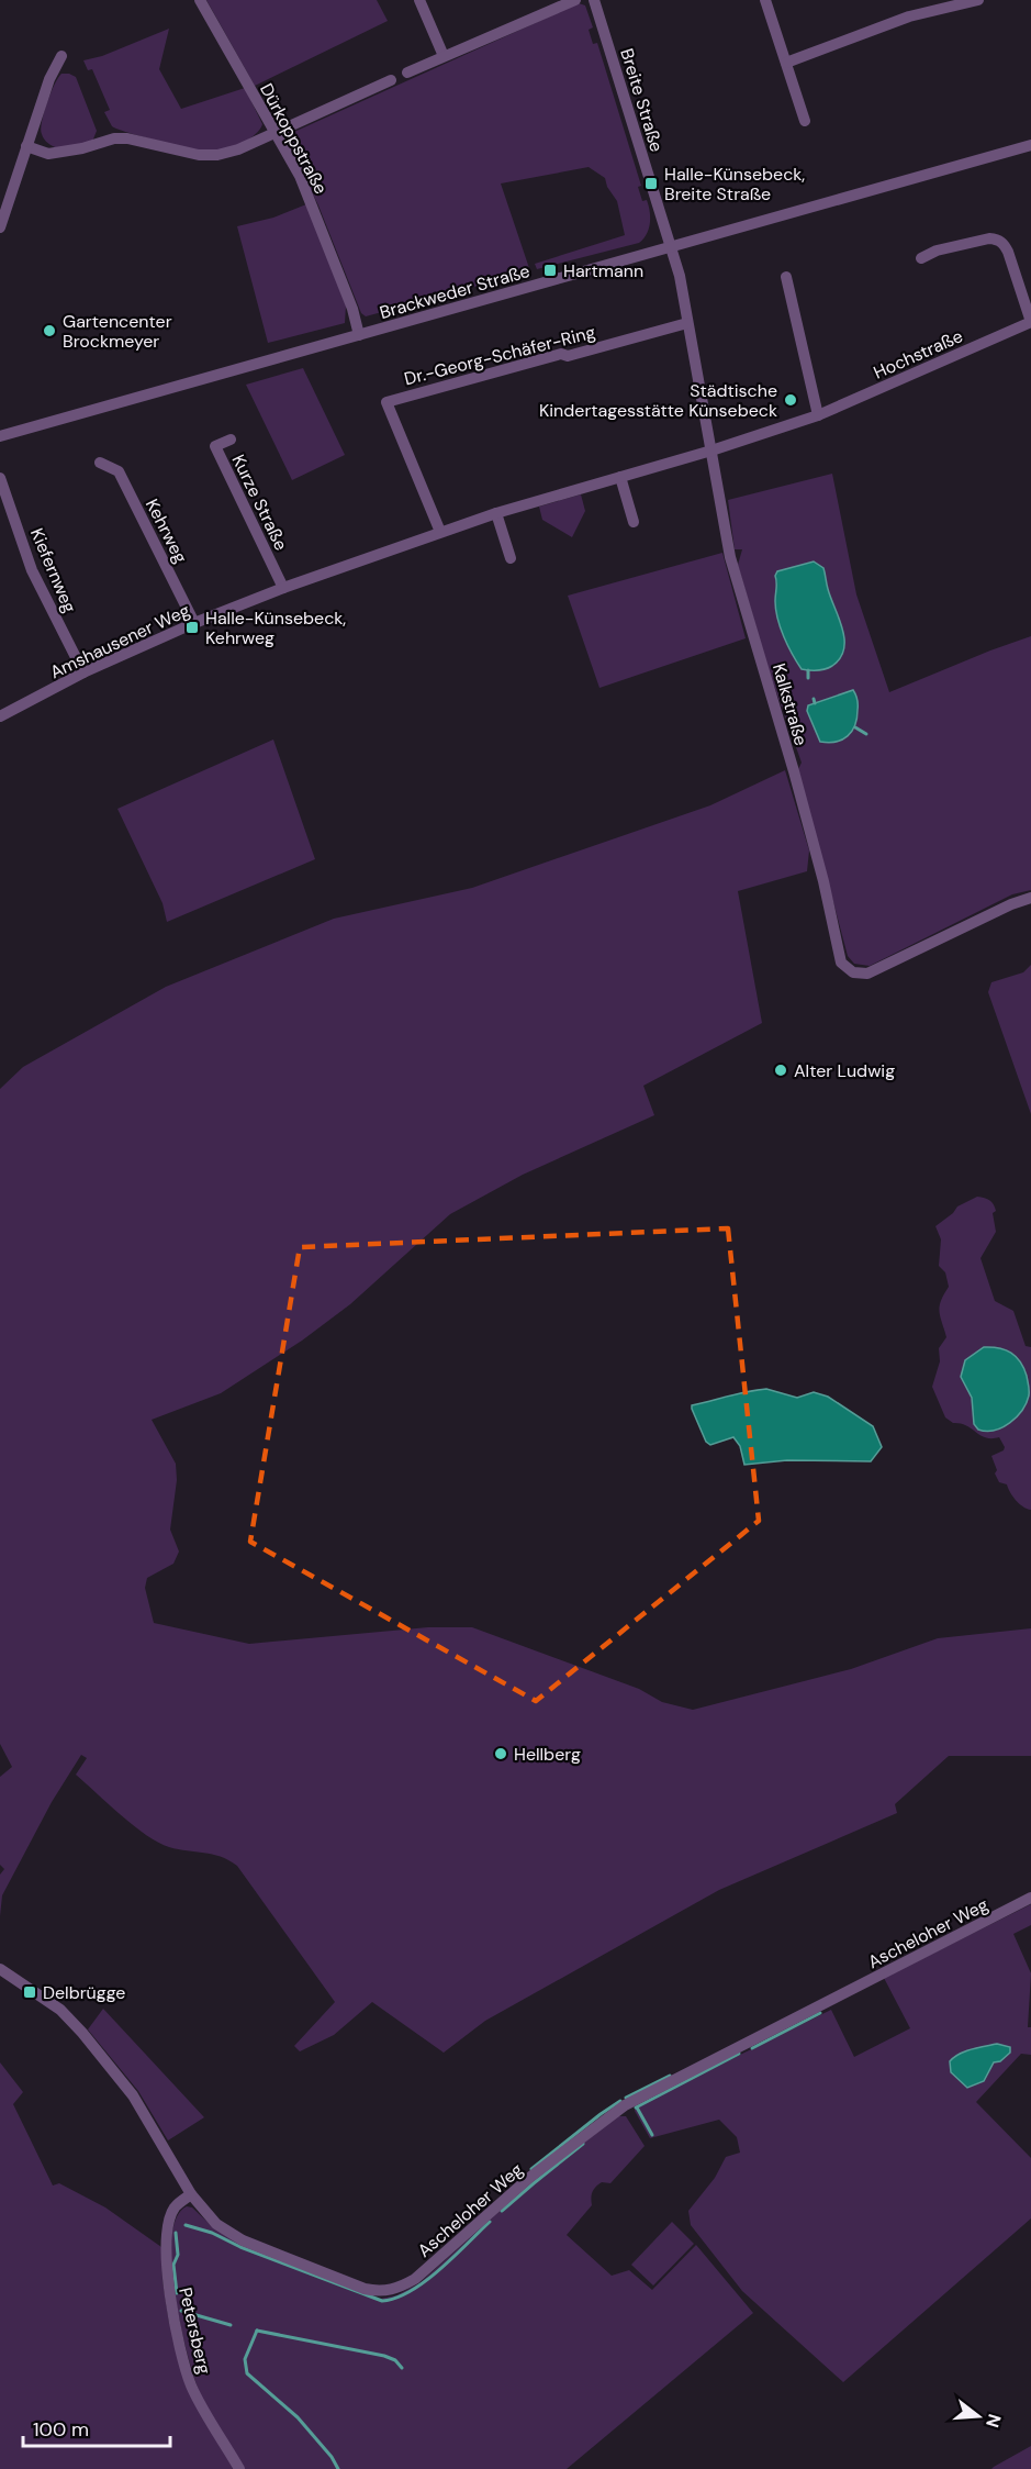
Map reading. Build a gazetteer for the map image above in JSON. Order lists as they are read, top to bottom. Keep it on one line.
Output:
{"streets":{"street":["Breite Straße","Dürkoppstraße","Brackweder Straße","Hochstraße","Dr.-Georg-Schäfer-Ring","Kurze Straße","Kehrweg","Kiefernweg","Amshausener Weg","Kalkstraße","Ascheloher Weg","Petersberg"]},"crossings":[["Breite Straße","Brackweder Straße"],["Breite Straße","Kalkstraße"],["Dürkoppstraße","Brackweder Straße"],["Brackweder Straße","Kalkstraße"],["Hochstraße","Kalkstraße"],["Dr.-Georg-Schäfer-Ring","Amshausener Weg"],["Dr.-Georg-Schäfer-Ring","Kalkstraße"],["Kurze Straße","Amshausener Weg"],["Kehrweg","Amshausener Weg"],["Kiefernweg","Amshausener Weg"],["Ascheloher Weg","Petersberg"]],"places":{"transit":["Halle-Künsebeck, Breite Straße","Hartmann","Halle-Künsebeck, Kehrweg","Delbrügge"],"other":["Gartencenter Brockmeyer","Städtische Kindertagesstätte Künsebeck","Alter Ludwig","Hellberg"]},"scale_bar":"100 m","north":"right"}
